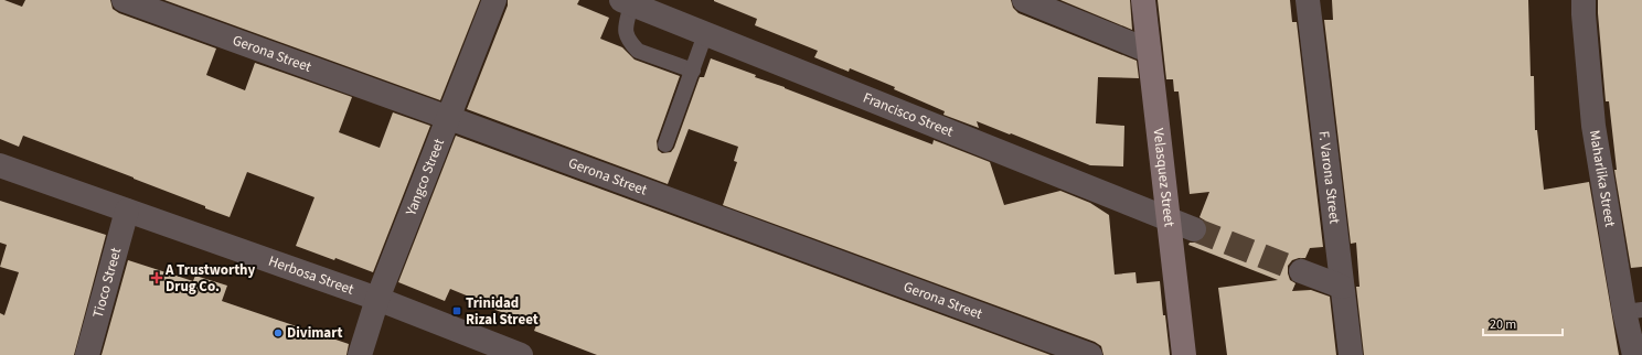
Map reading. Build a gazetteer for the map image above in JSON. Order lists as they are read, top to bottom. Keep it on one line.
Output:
{"streets":{"street":["Gerona Street","Francisco Street","Yangco Street","Velasquez Street","F. Varona Street","Maharlika Street","Herbosa Street","Tioco Street"]},"crossings":[["Gerona Street","Yangco Street"],["Francisco Street","Velasquez Street"],["Yangco Street","Herbosa Street"],["Herbosa Street","Tioco Street"]],"places":{"health":["A Trustworthy Drug Co."],"transit":["Trinidad Rizal Street"],"other":["Divimart"]},"scale_bar":"20 m"}
